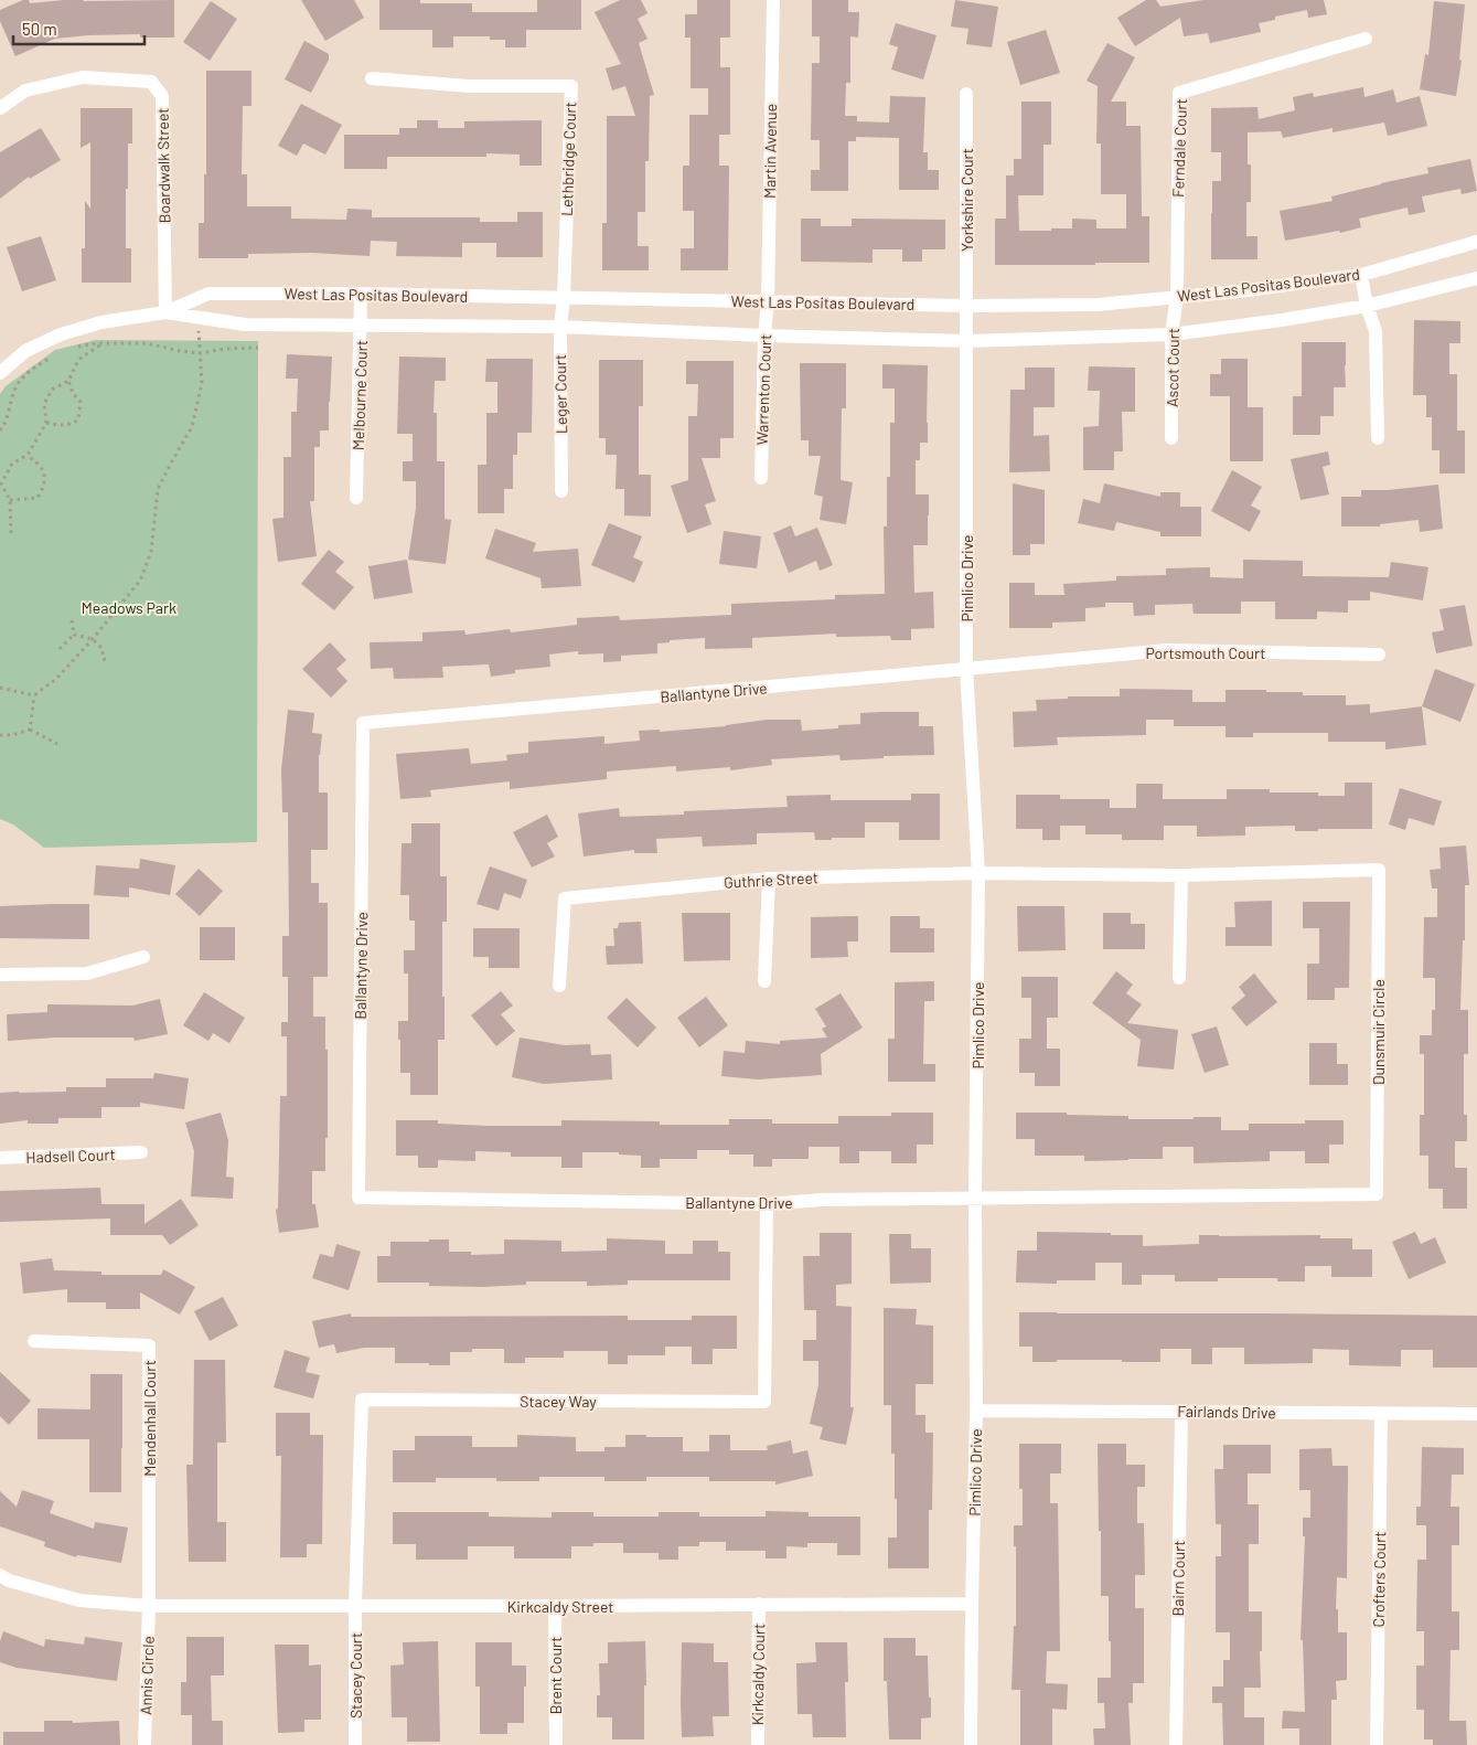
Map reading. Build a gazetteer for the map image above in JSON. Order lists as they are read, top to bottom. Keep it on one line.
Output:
{"streets":{"street":["Ferndale Court","Martin Avenue","Lethbridge Court","Boardwalk Street","Yorkshire Court","West Las Positas Boulevard","Ascot Court","Warrenton Court","Leger Court","Melbourne Court","Pimlico Drive","Portsmouth Court","Ballantyne Drive","Guthrie Street","Dunsmuir Circle","Hadsell Court","Stacey Way","Fairlands Drive","Mendenhall Court","Bairn Court","Crofters Court","Kirkcaldy Street","Kirkcaldy Court","Annis Circle","Stacey Court","Brent Court"]},"crossings":[["Ferndale Court","West Las Positas Boulevard"],["Ferndale Court","Ascot Court"],["Martin Avenue","West Las Positas Boulevard"],["Martin Avenue","Warrenton Court"],["Lethbridge Court","West Las Positas Boulevard"],["Lethbridge Court","Leger Court"],["Boardwalk Street","West Las Positas Boulevard"],["Yorkshire Court","West Las Positas Boulevard"],["Yorkshire Court","Pimlico Drive"],["West Las Positas Boulevard","Ascot Court"],["West Las Positas Boulevard","Warrenton Court"],["West Las Positas Boulevard","Leger Court"],["West Las Positas Boulevard","Melbourne Court"],["West Las Positas Boulevard","Pimlico Drive"],["Pimlico Drive","Portsmouth Court"],["Pimlico Drive","Ballantyne Drive"],["Pimlico Drive","Guthrie Street"],["Pimlico Drive","Dunsmuir Circle"],["Pimlico Drive","Fairlands Drive"],["Pimlico Drive","Kirkcaldy Street"],["Portsmouth Court","Ballantyne Drive"],["Ballantyne Drive","Dunsmuir Circle"],["Ballantyne Drive","Stacey Way"],["Guthrie Street","Dunsmuir Circle"],["Stacey Way","Kirkcaldy Street"],["Stacey Way","Stacey Court"],["Fairlands Drive","Bairn Court"],["Fairlands Drive","Crofters Court"],["Mendenhall Court","Kirkcaldy Street"],["Mendenhall Court","Annis Circle"],["Kirkcaldy Street","Kirkcaldy Court"],["Kirkcaldy Street","Annis Circle"],["Kirkcaldy Street","Stacey Court"],["Kirkcaldy Street","Brent Court"]],"parks":["Meadows Park"],"scale_bar":"50 m"}
